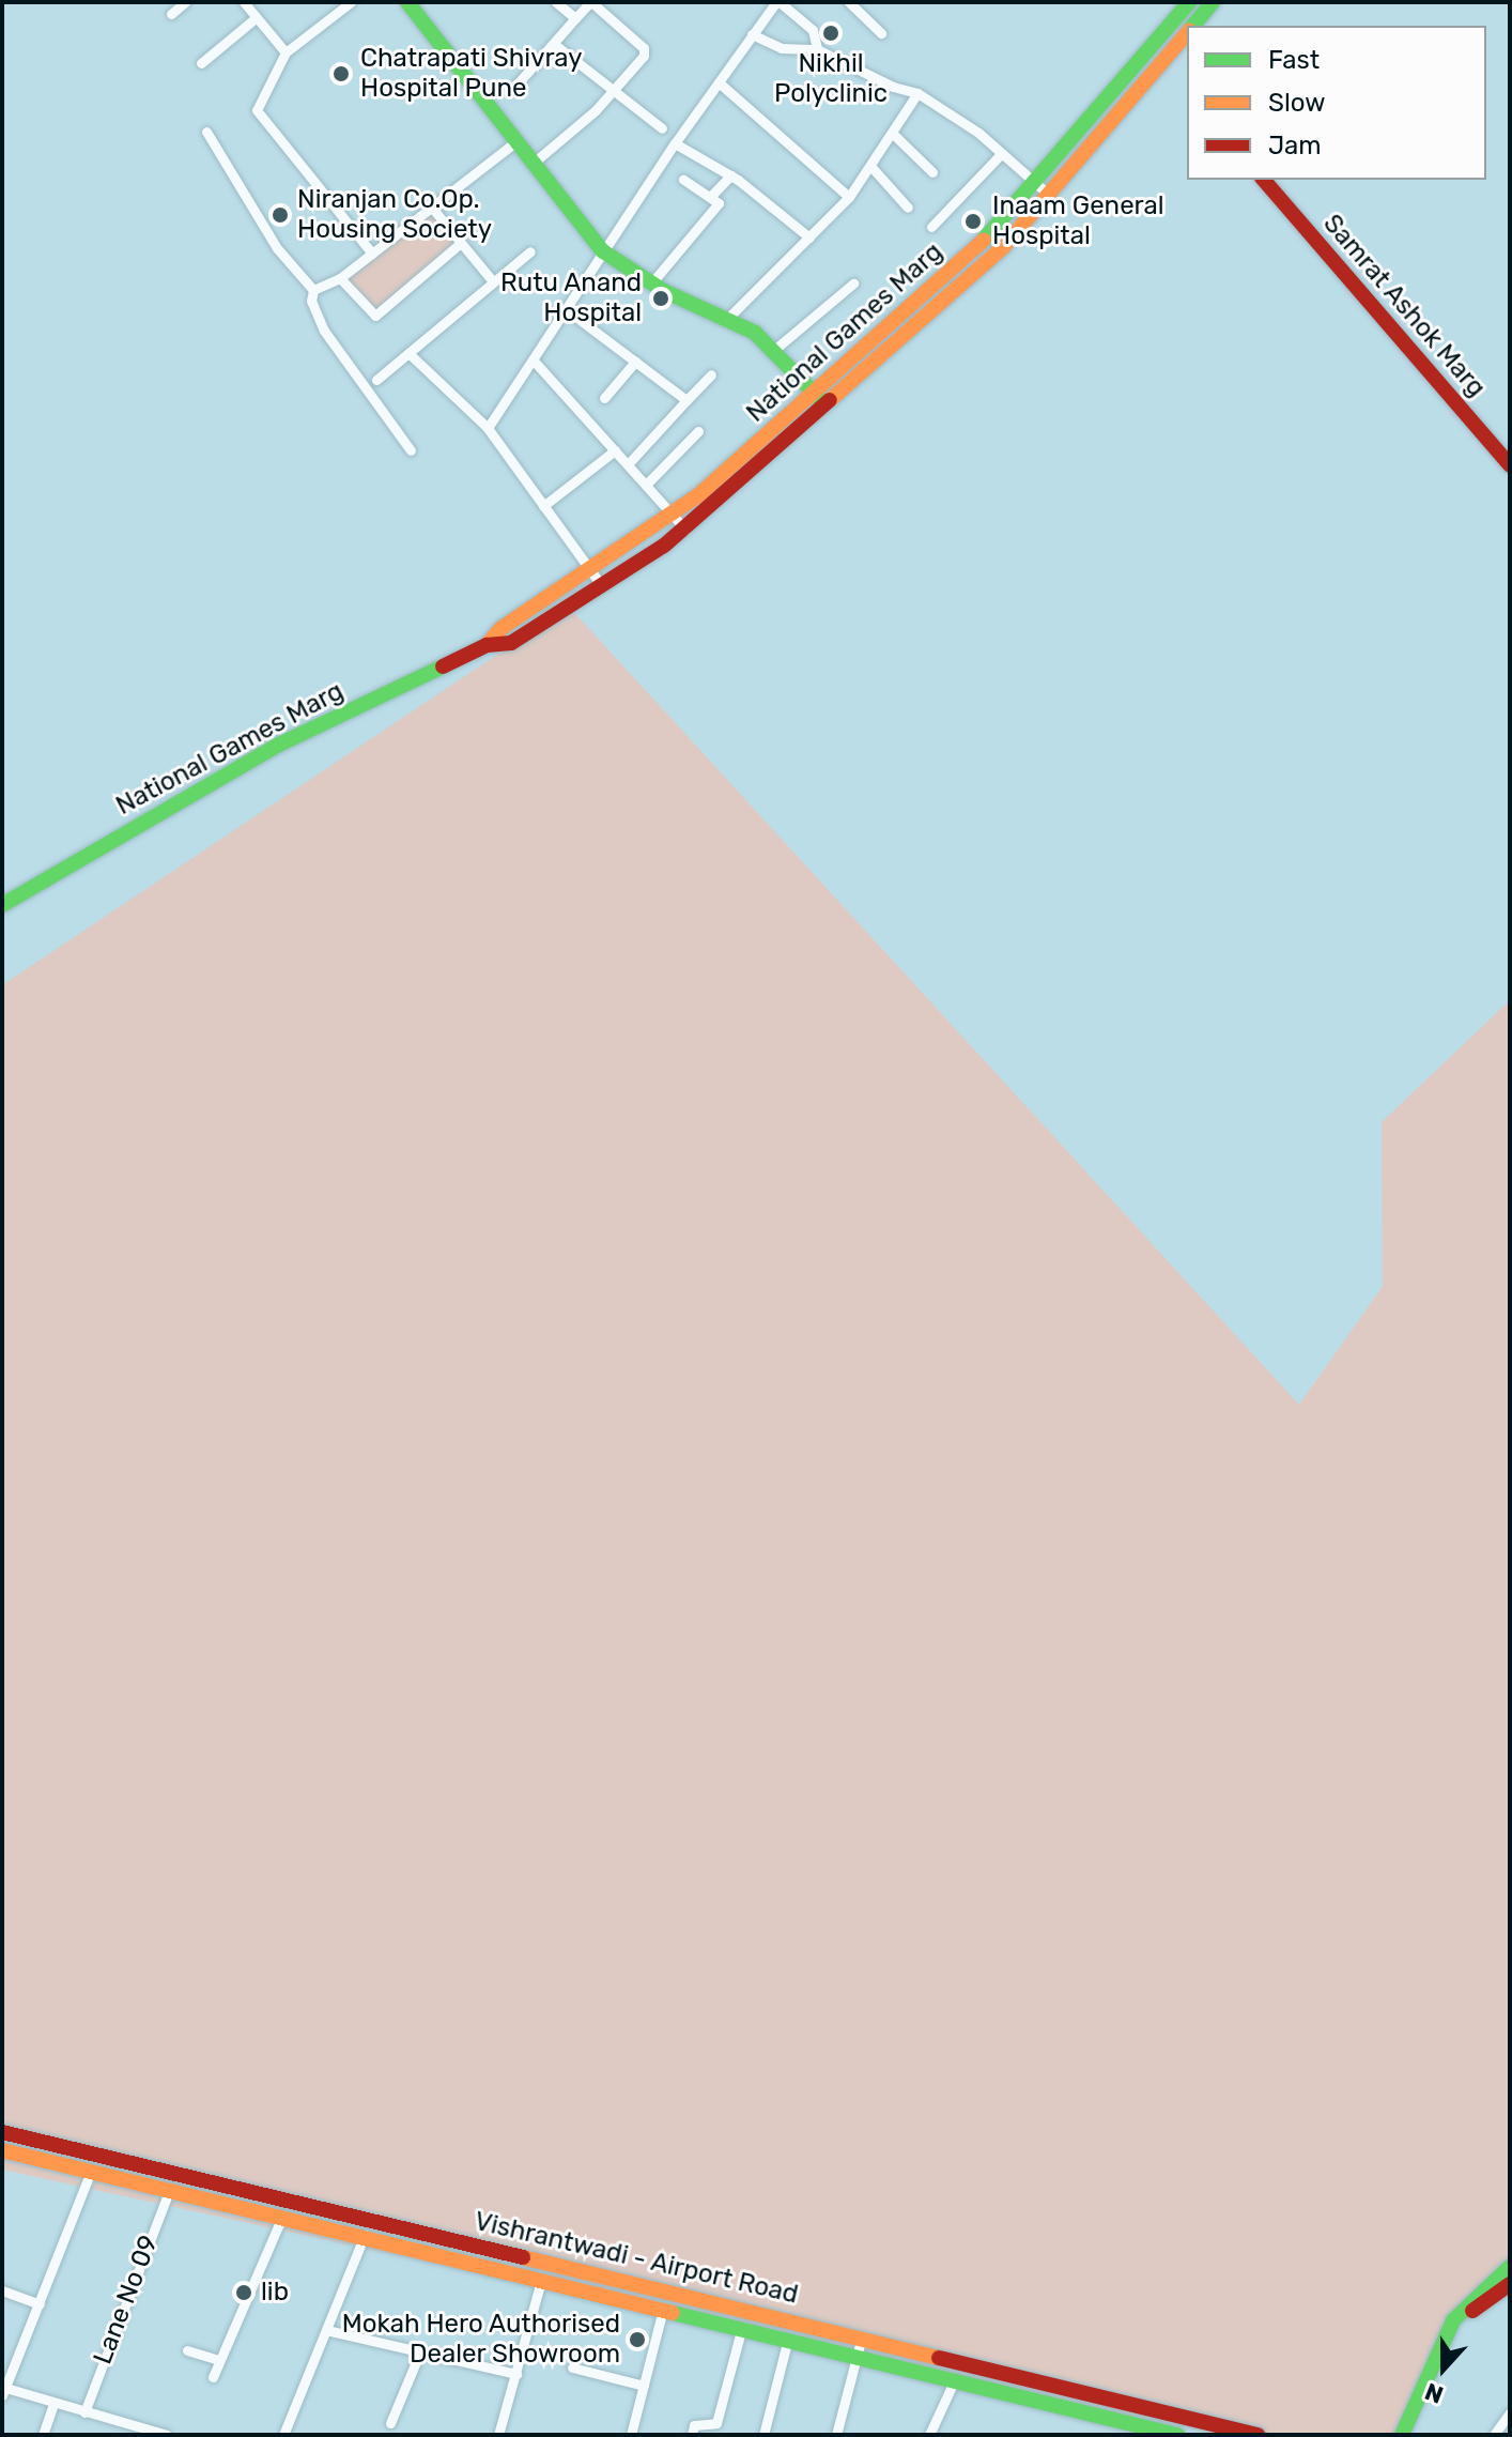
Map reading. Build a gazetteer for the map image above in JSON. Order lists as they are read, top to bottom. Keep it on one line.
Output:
{"streets":{"main road":["Samrat Ashok Marg","National Games Marg","Vishrantwadi - Airport Road"],"street":["Lane No 09"]},"crossings":[["Vishrantwadi - Airport Road","Lane No 09"]],"places":["Nikhil Polyclinic","Chatrapati Shivray Hospital Pune","Niranjan Co.Op. Housing Society","Inaam General Hospital","Rutu Anand Hospital","lib","Mokah Hero Authorised Dealer Showroom"],"legend":["Fast","Slow","Jam"],"north":"bottom"}
